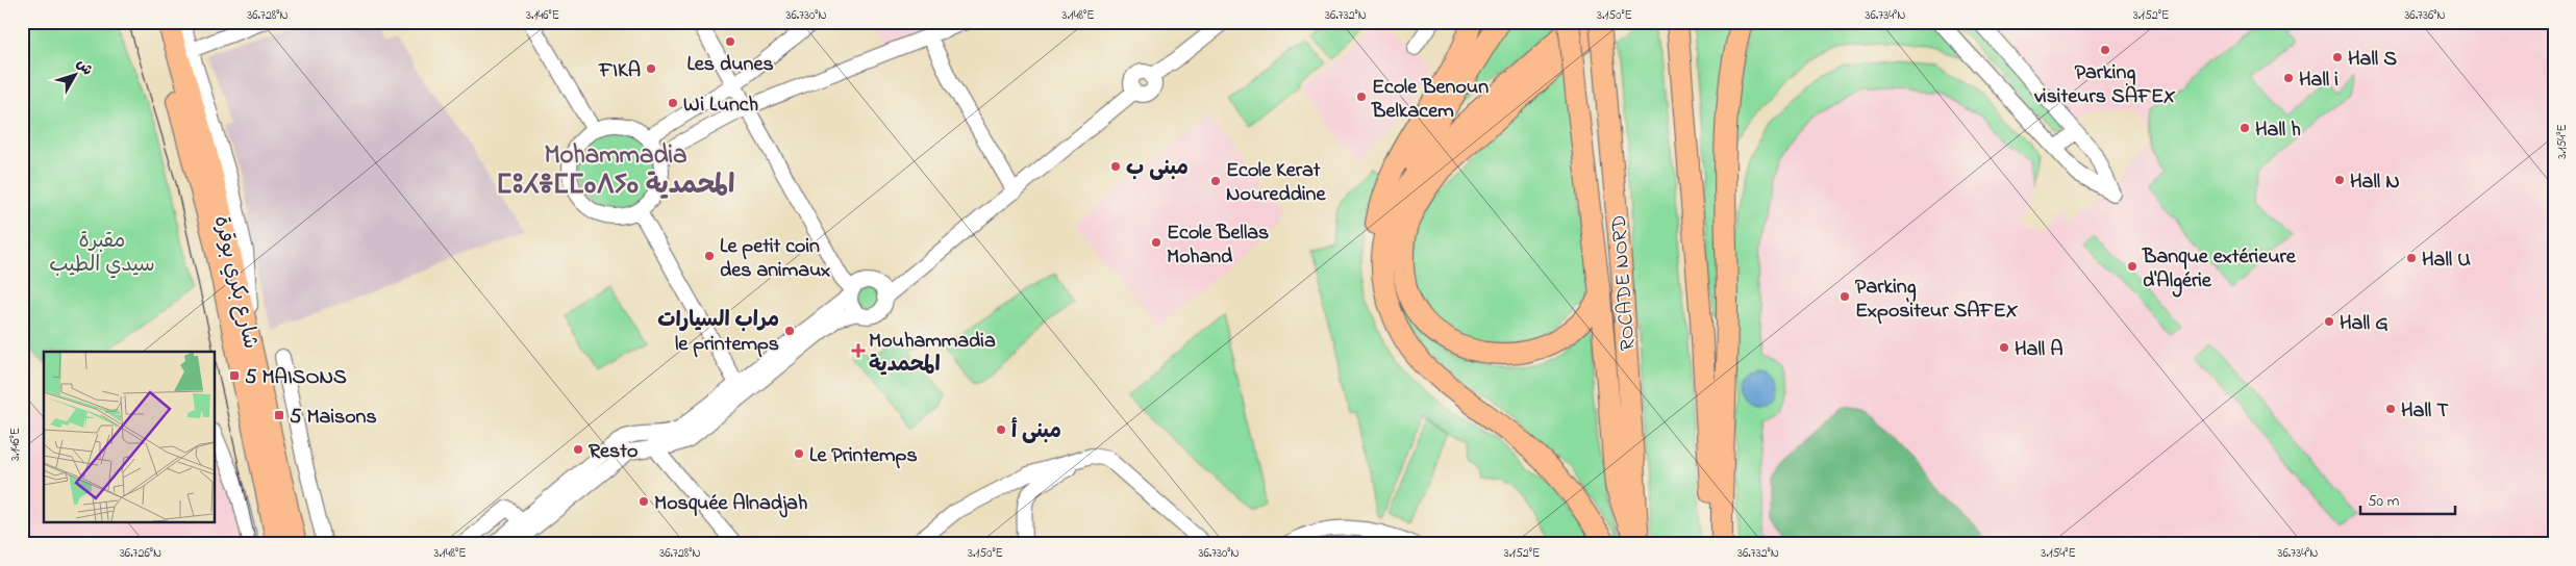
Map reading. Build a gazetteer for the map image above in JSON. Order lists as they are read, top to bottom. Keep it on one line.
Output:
{"streets":{"highway":["شارع بكري بوقرة","ROCADE NORD"]},"districts":["Mohammadia ⵎⵓⵃⴻⵎⵎⴰⴷⵢⴰ المحمدية"],"parks":["مقبرة سيدي الطيب"],"places":{"other":["Les dunes","Parking visiteurs SAFEX","Hall S","FIKA","Hall i","Ecole Benoun Belkacem","Wi Lunch","Hall h","مبنى ب","Hall N","Ecole Kerat Noureddine","Ecole Bellas Mohand","Le petit coin des animaux","Hall U","Banque extérieure d'Algérie","Parking Expositeur SAFEX","Hall G","مراب السيارات le printemps","Hall A","Hall T","مبنى أ","Resto","Le Printemps","Mosquée Alnadjah"],"health":["Mouhammadia المحمدية"],"transit":["5 MAISONS","5 Maisons"]},"scale_bar":"50 m","north":"top right","coordinates":["36.728°N","3.146°E","36.730°N","3.148°E","36.732°N","3.150°E","36.734°N","3.152°E","36.736°N","3.154°E","36.726°N"]}
